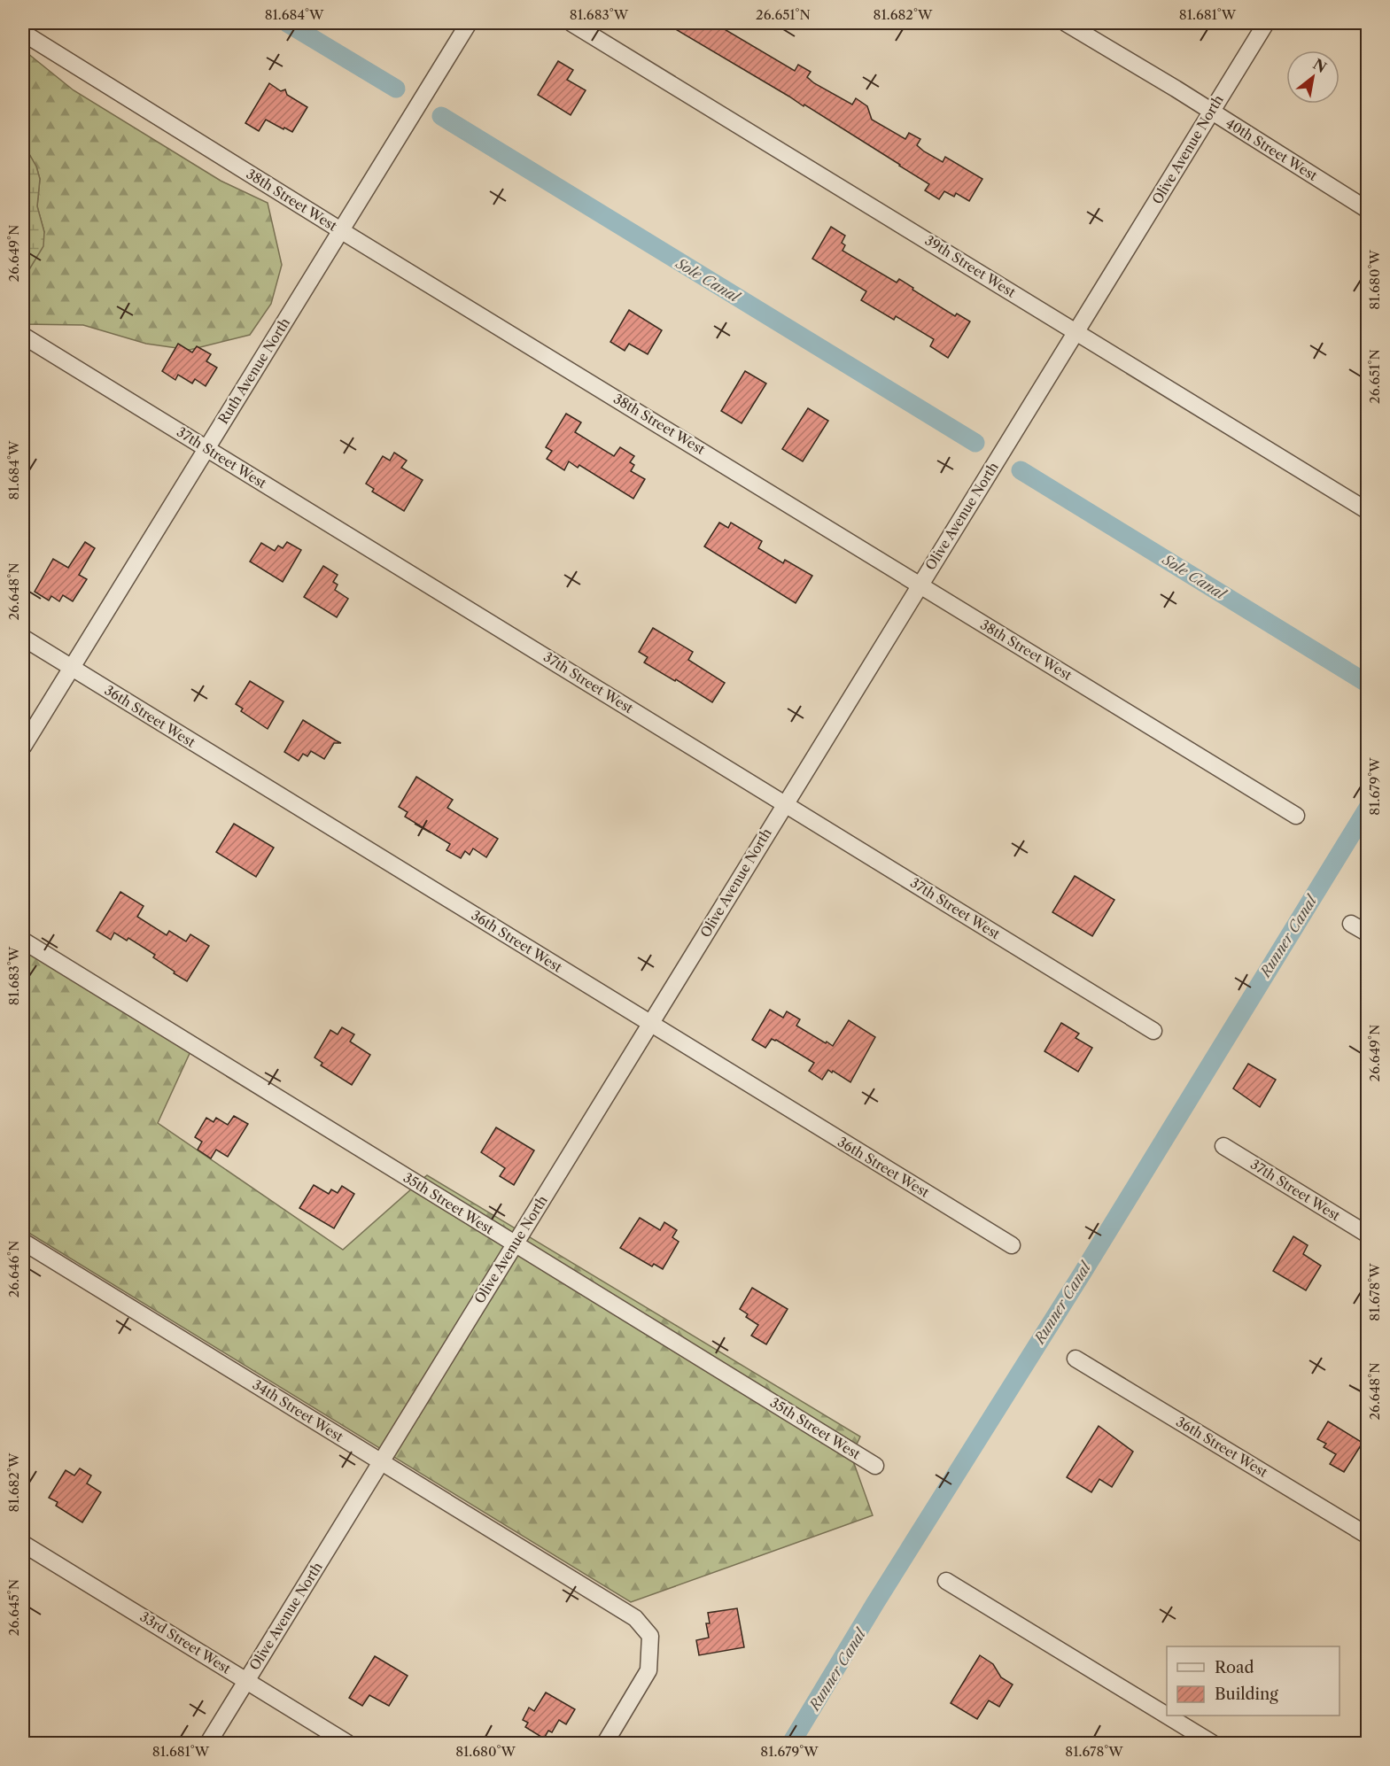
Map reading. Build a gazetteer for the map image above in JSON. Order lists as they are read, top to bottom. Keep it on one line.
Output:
{"streets":{"street":["Olive Avenue North","40th Street West","38th Street West","39th Street West","Ruth Avenue North","37th Street West","36th Street West","35th Street West","34th Street West","33rd Street West"]},"crossings":[["Olive Avenue North","40th Street West"],["Olive Avenue North","38th Street West"],["Olive Avenue North","39th Street West"],["Olive Avenue North","37th Street West"],["Olive Avenue North","36th Street West"],["Olive Avenue North","35th Street West"],["Olive Avenue North","34th Street West"],["Olive Avenue North","33rd Street West"],["38th Street West","Ruth Avenue North"],["Ruth Avenue North","37th Street West"],["Ruth Avenue North","36th Street West"]],"water":["Sole Canal","Runner Canal"],"legend":["Road","Building"],"north":"top right","coordinates":["81.684°W","81.683°W","26.651°N","81.682°W","81.681°W","26.649°N","81.680°W","26.648°N","81.679°W","26.646°N","81.678°W","26.645°N"]}
